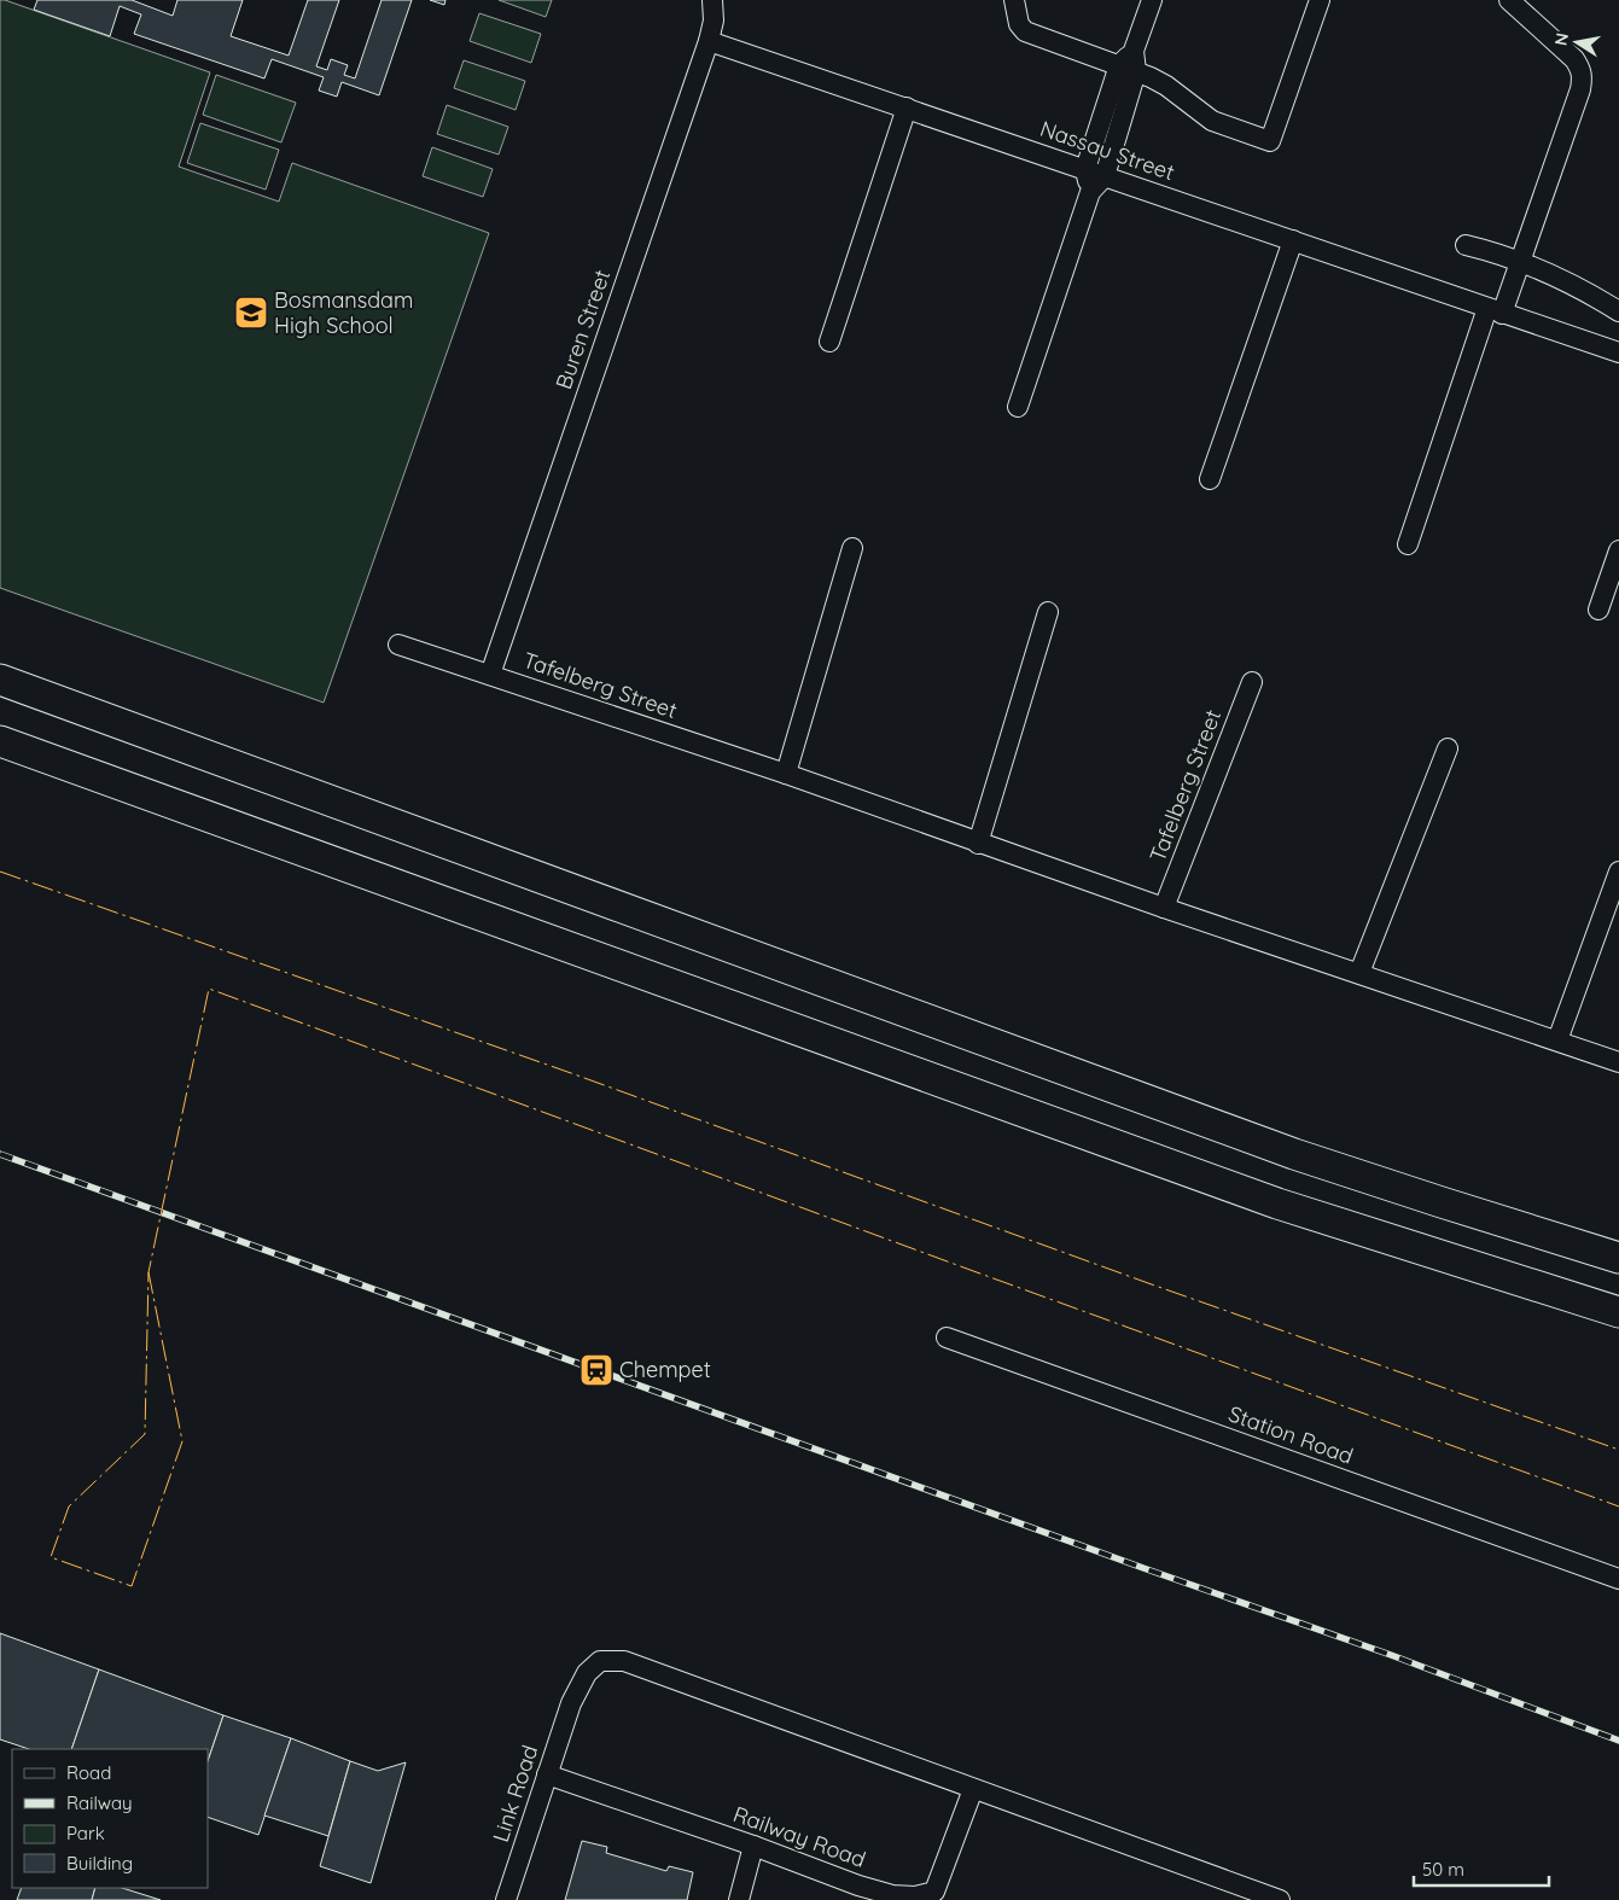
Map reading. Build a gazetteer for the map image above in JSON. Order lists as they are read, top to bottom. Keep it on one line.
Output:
{"streets":{"street":["Nassau Street","Buren Street","Tafelberg Street","Station Road","Link Road","Railway Road"]},"crossings":[["Nassau Street","Buren Street"],["Buren Street","Tafelberg Street"],["Link Road","Railway Road"]],"places":{"school or university":["Bosmansdam High School"],"station":["Chempet"]},"legend":["Road","Railway","Park","Building"],"scale_bar":"50 m","north":"left"}
